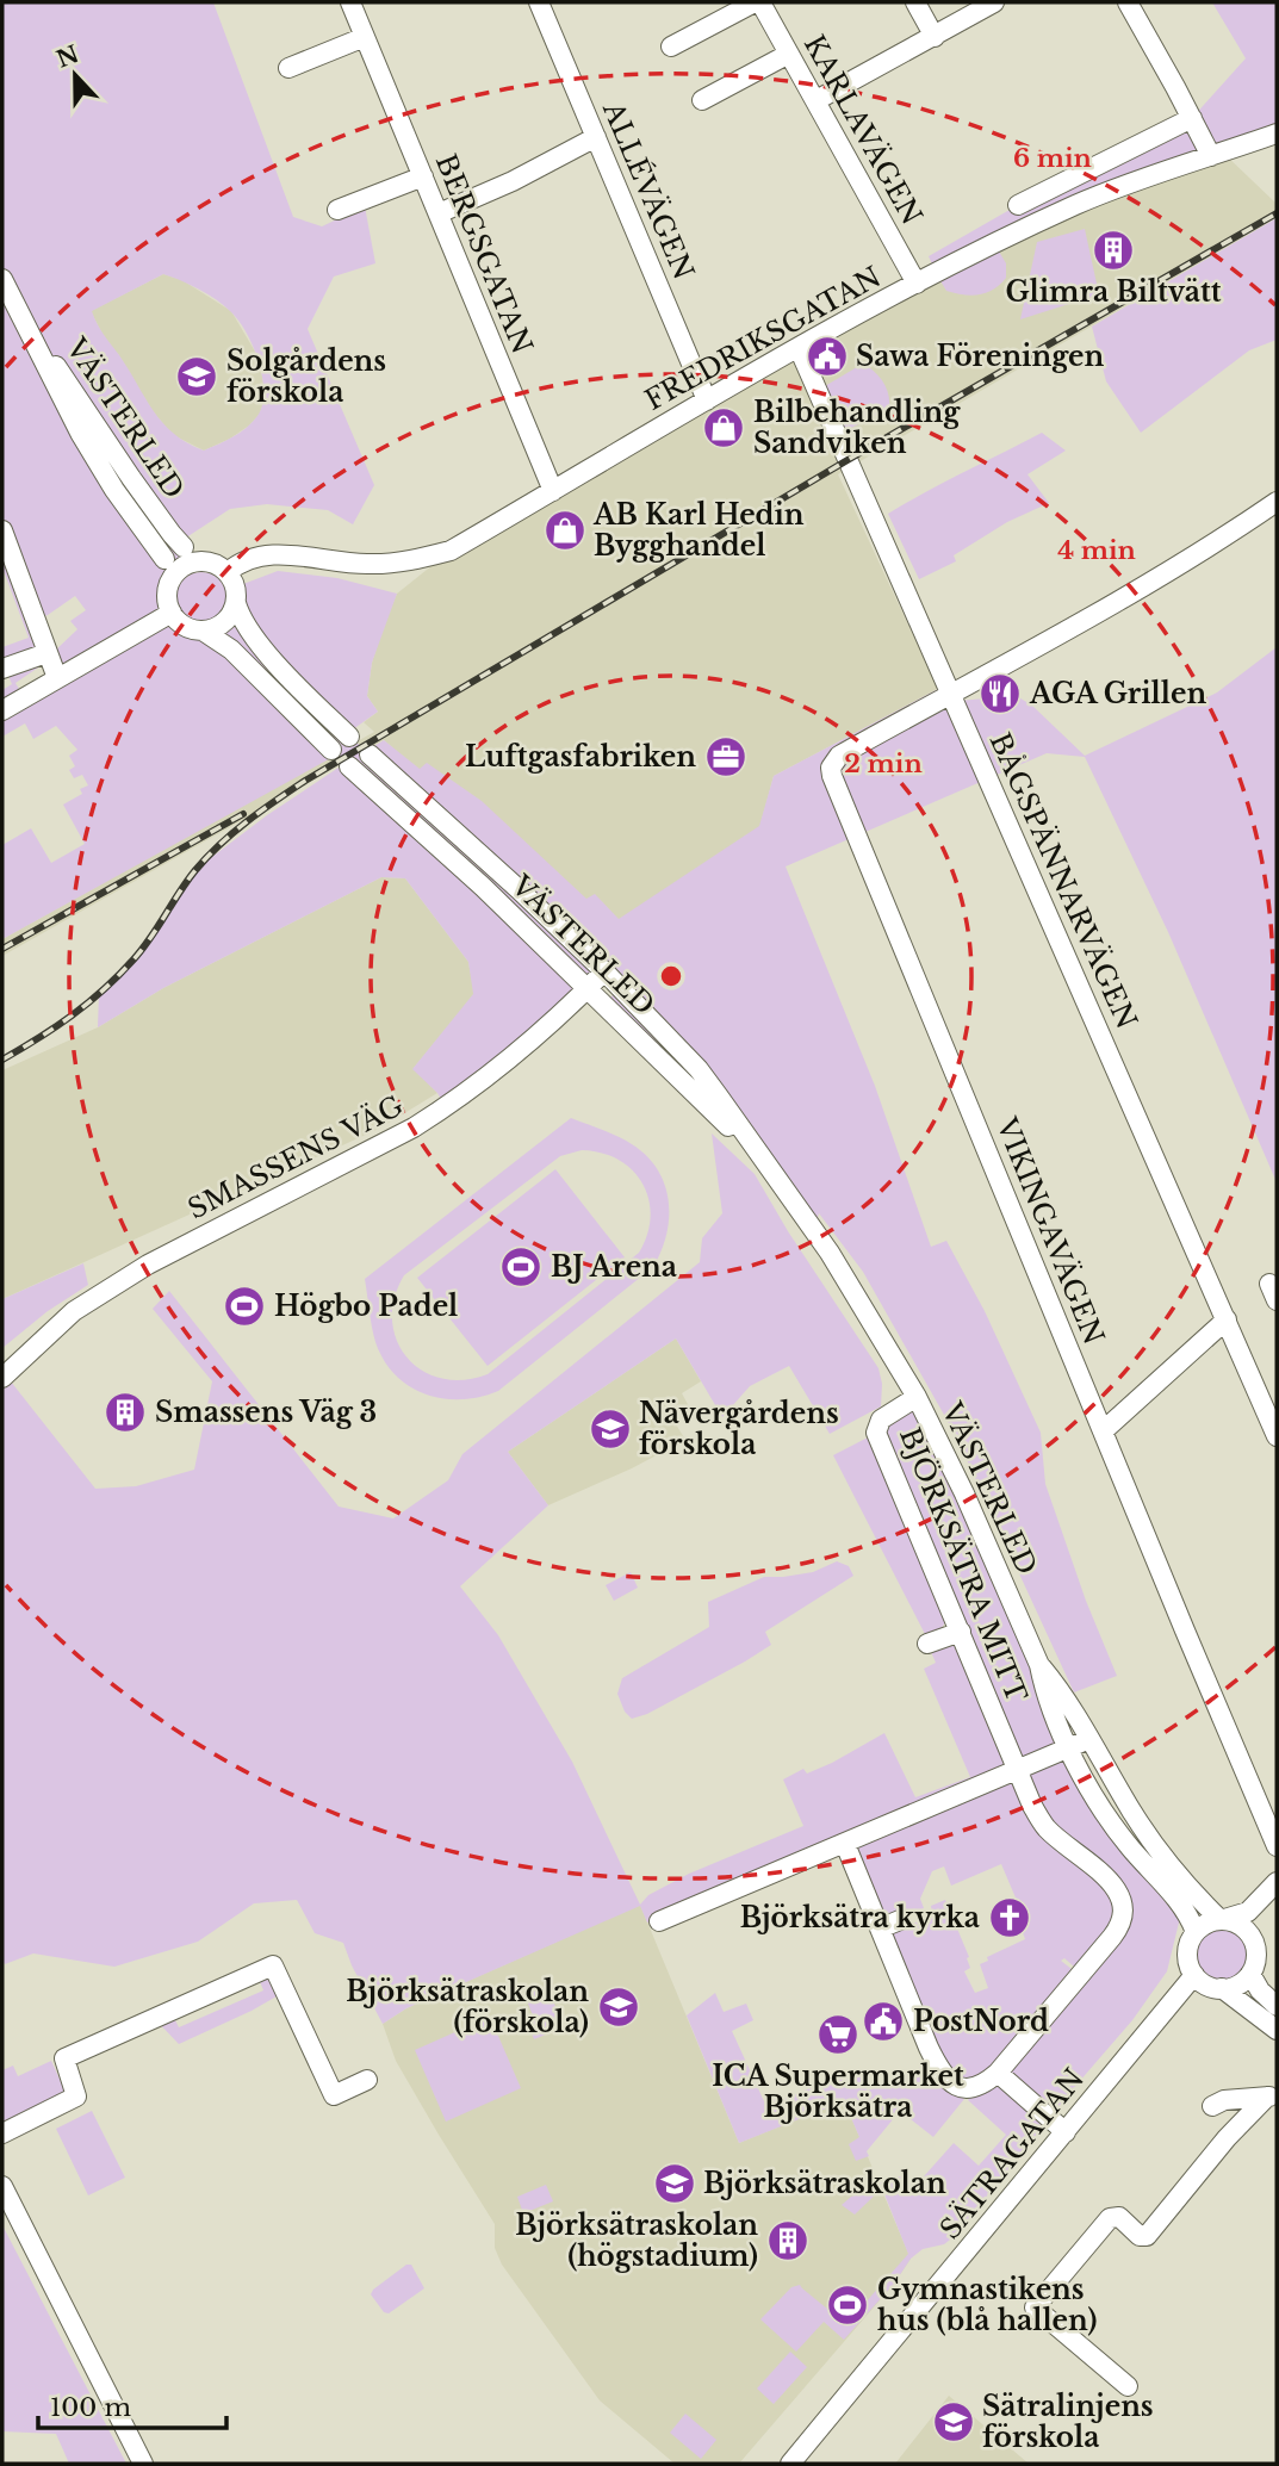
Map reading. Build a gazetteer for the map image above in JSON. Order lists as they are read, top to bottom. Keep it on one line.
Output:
{"streets":{"street":["KARLAVÄGEN","ALLÉVÄGEN","BERGSGATAN","FREDRIKSGATAN","VÄSTERLED","BÅGSPÄNNARVÄGEN","SMASSENS VÄG","VIKINGAVÄGEN","BJÖRKSÄTRA MITT","SÄTRAGATAN"]},"crossings":[["KARLAVÄGEN","FREDRIKSGATAN"],["ALLÉVÄGEN","FREDRIKSGATAN"],["BERGSGATAN","FREDRIKSGATAN"],["FREDRIKSGATAN","VÄSTERLED"],["FREDRIKSGATAN","BÅGSPÄNNARVÄGEN"],["VÄSTERLED","SMASSENS VÄG"],["VÄSTERLED","BJÖRKSÄTRA MITT"],["VÄSTERLED","SÄTRAGATAN"],["BÅGSPÄNNARVÄGEN","VIKINGAVÄGEN"]],"places":{"building":["Glimra Biltvätt","Smassens Väg 3","Björksätraskolan (högstadium)"],"public building":["Sawa Föreningen","PostNord"],"school or university":["Solgårdens förskola","Nävergårdens förskola","Björksätraskolan (förskola)","Björksätraskolan","Sätralinjens förskola"],"shop":["Bilbehandling Sandviken","AB Karl Hedin Bygghandel"],"restaurant":["AGA Grillen"],"office":["Luftgasfabriken"],"sports":["BJ Arena","Högbo Padel","Gymnastikens hus (blå hallen)"],"church":["Björksätra kyrka"],"supermarket":["ICA Supermarket Björksätra"]},"scale_bar":"100 m","north":"top","rings":["6 min","4 min","2 min"]}
